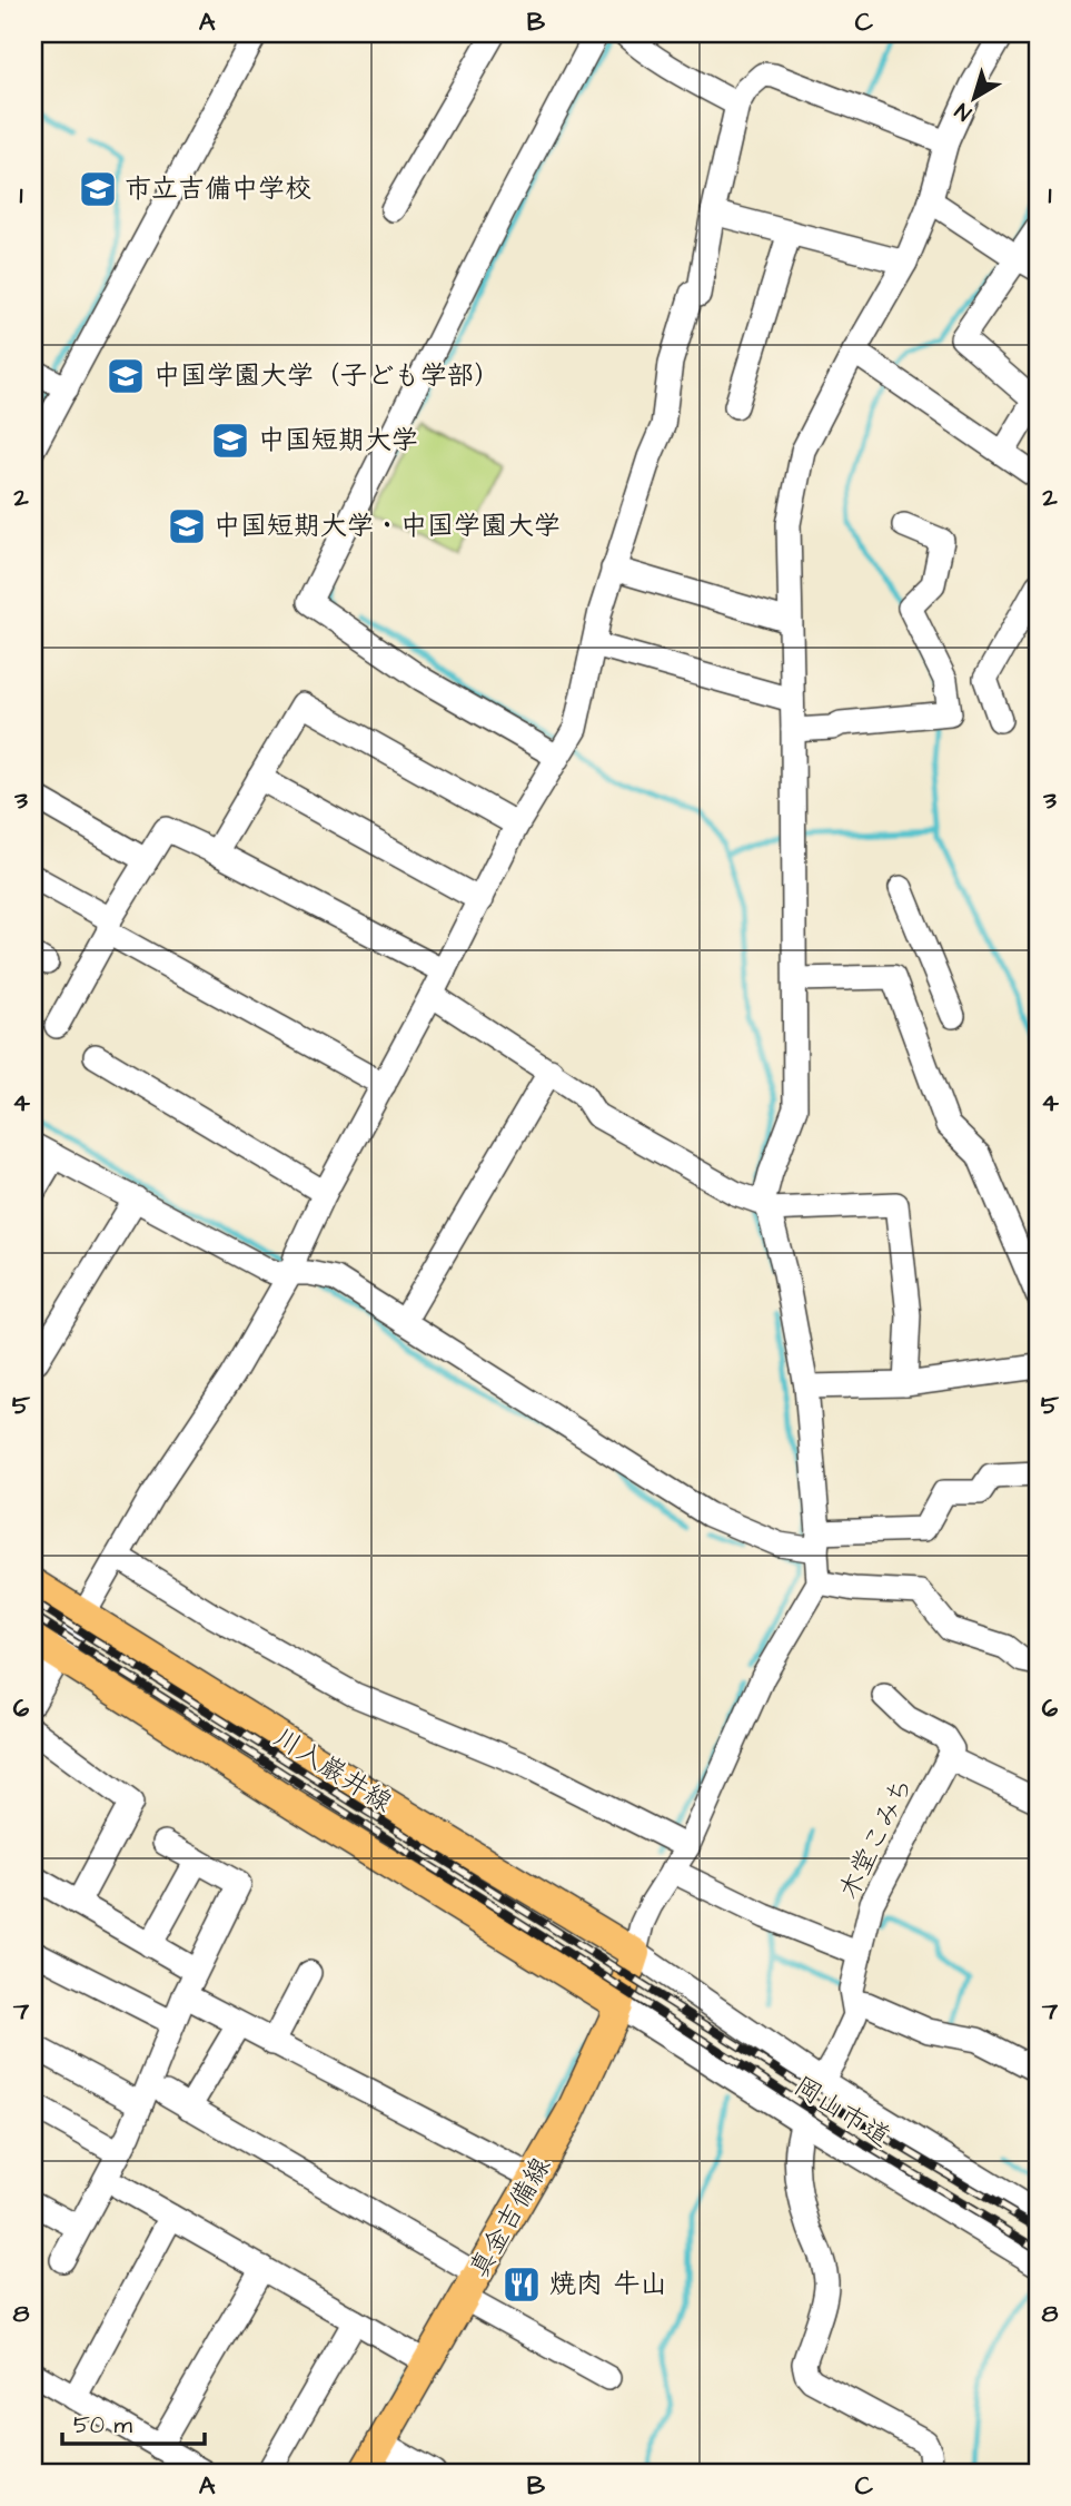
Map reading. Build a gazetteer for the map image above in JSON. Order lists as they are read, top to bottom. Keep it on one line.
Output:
{"streets":{"main road":["川入巌井線","真金吉備線"],"street":["木堂こみち","岡山市道"]},"crossings":[["川入巌井線","岡山市道"],["川入巌井線","真金吉備線"],["木堂こみち","岡山市道"],["岡山市道","真金吉備線"]],"places":{"school or university":["市立吉備中学校","中国学園大学（子ども学部）","中国短期大学","中国短期大学・中国学園大学"],"restaurant":["焼肉 牛山"]},"scale_bar":"50 m","north":"bottom left","grid":{"columns":["A","B","C"],"rows":["1","2","3","4","5","6","7","8"]}}
